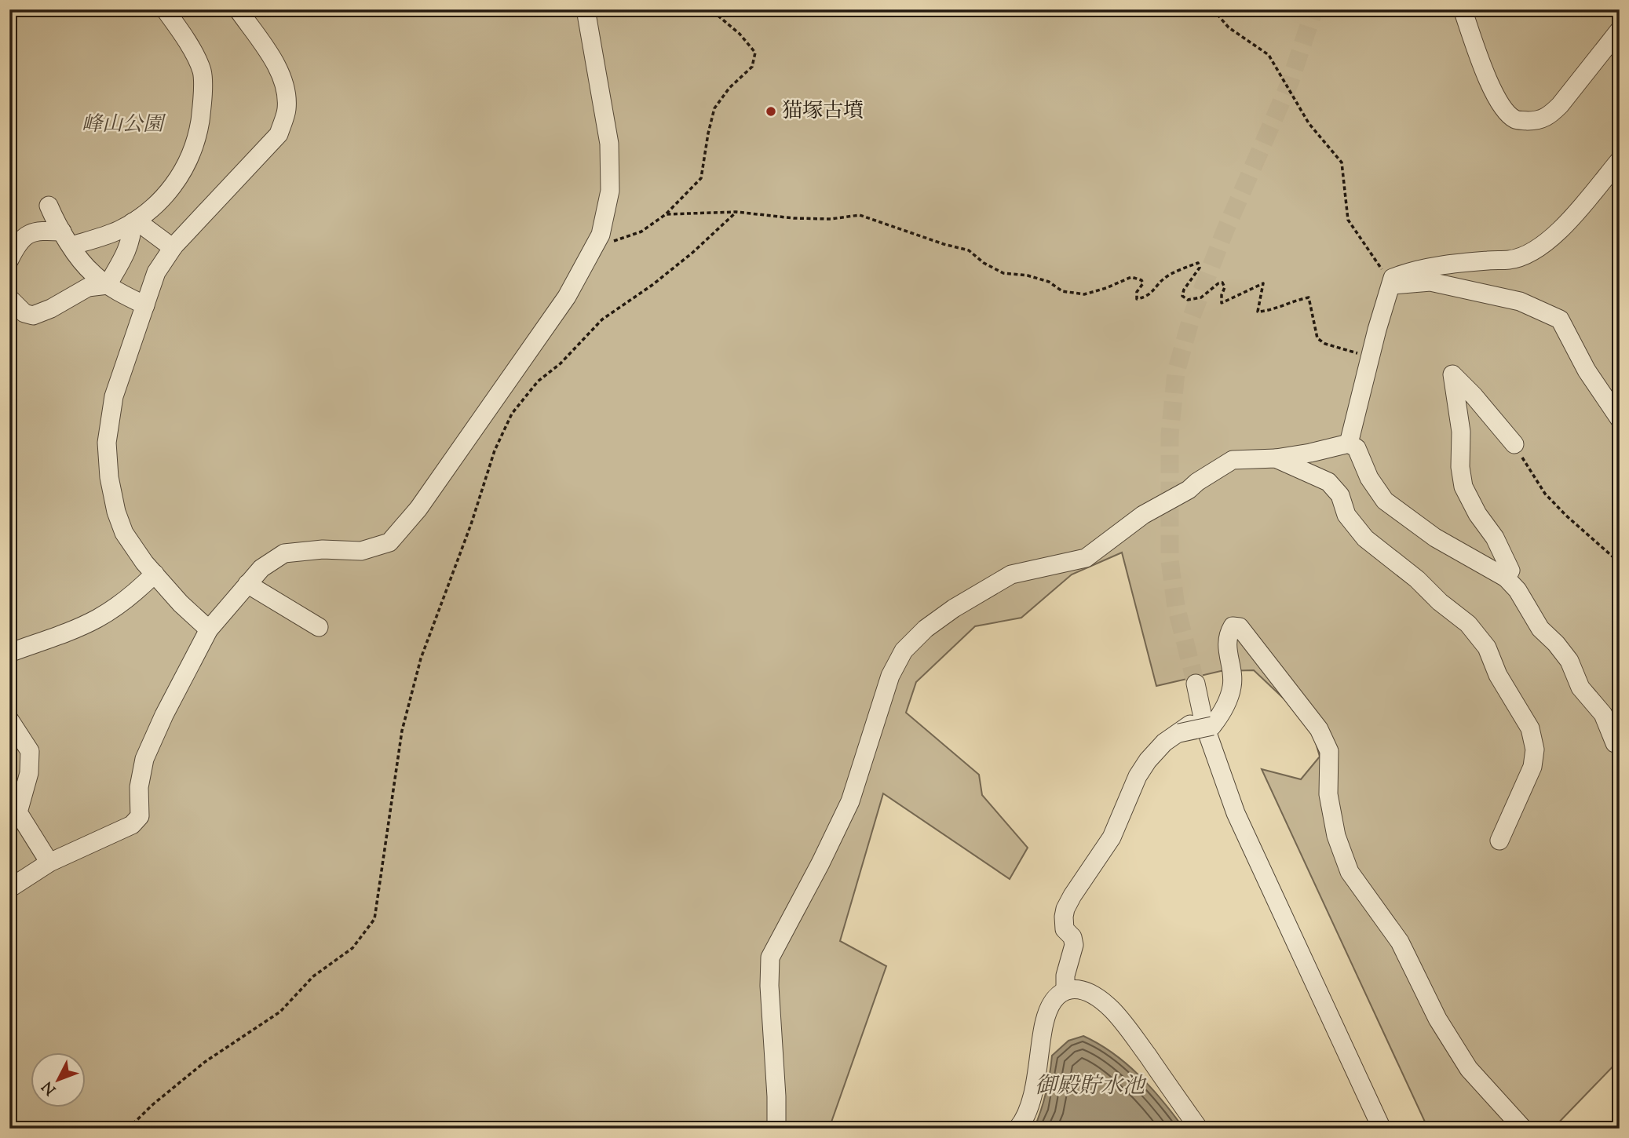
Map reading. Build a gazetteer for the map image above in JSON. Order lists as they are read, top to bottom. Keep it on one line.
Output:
{"water":["御殿貯水池"],"parks":["峰山公園"],"places":["猫塚古墳"],"north":"bottom left"}
